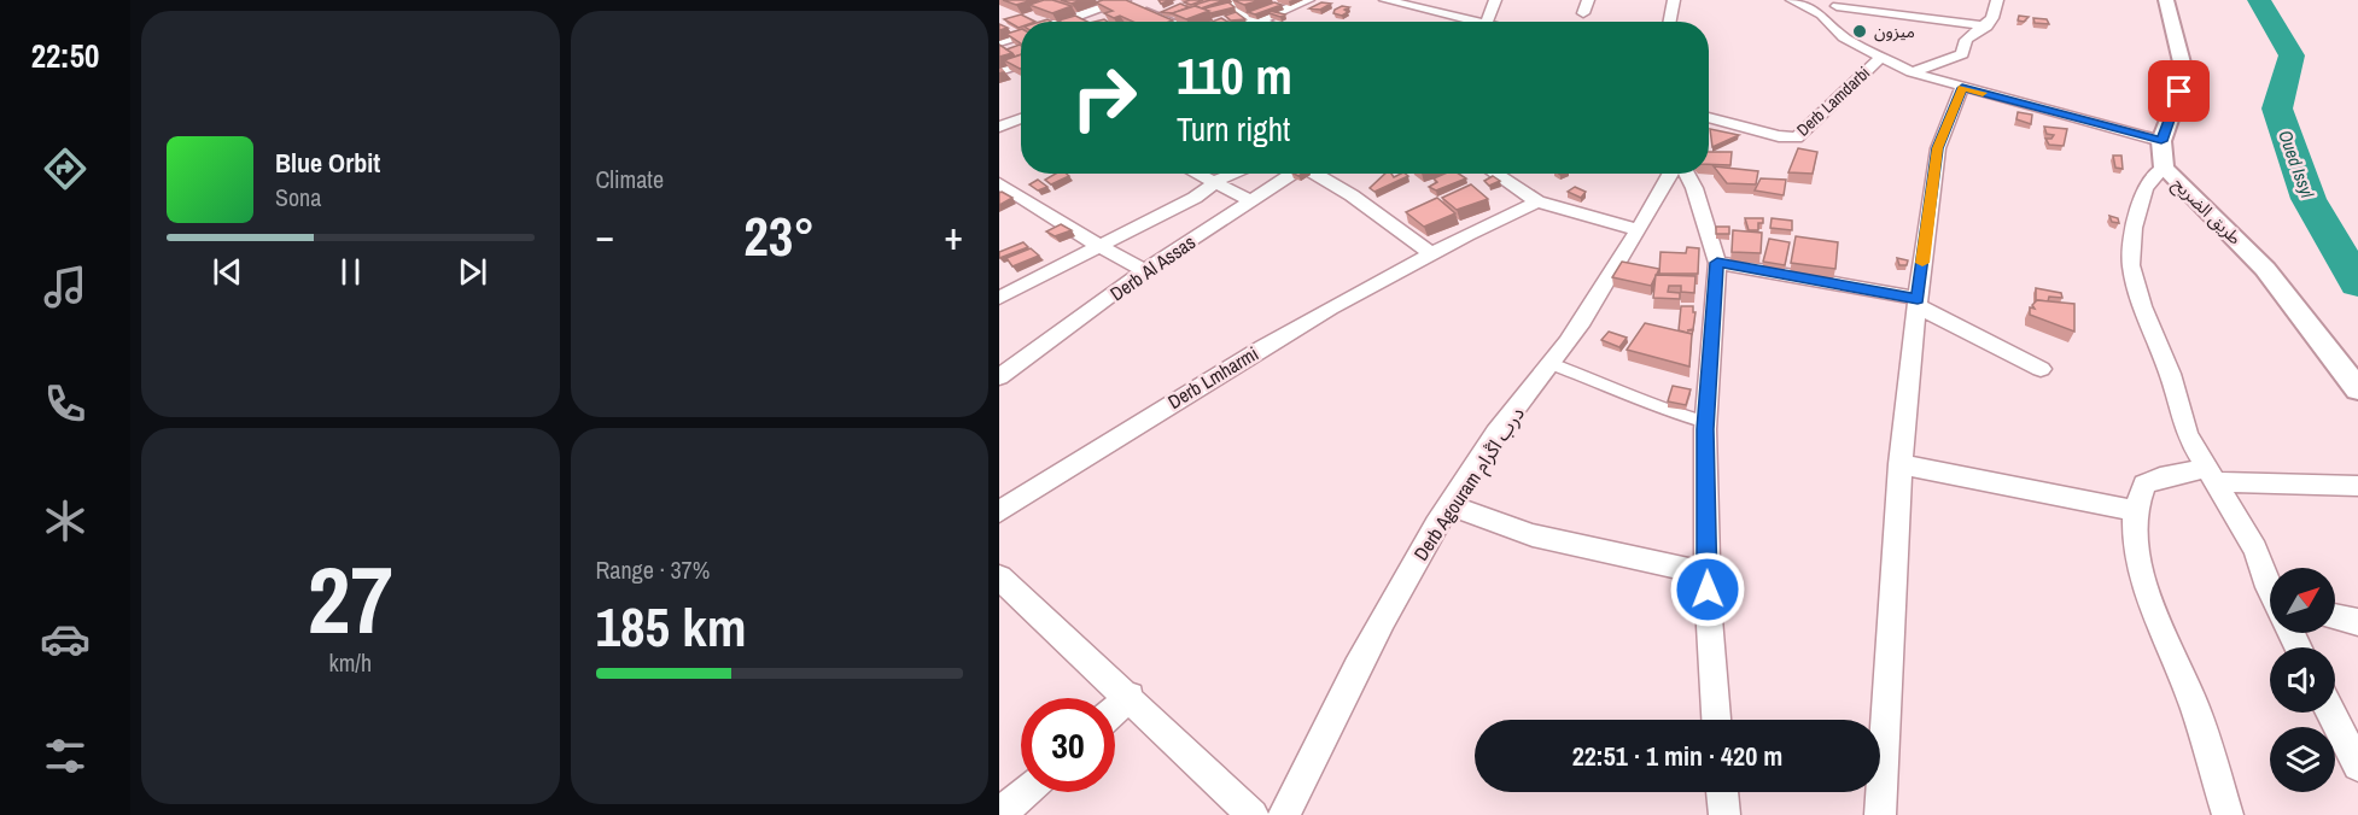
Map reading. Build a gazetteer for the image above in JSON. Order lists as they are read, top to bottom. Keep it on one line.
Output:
{"streets":{"street":["Derb Lamdarbi","طريق الضريح","Derb Al Assas","Derb Lmharmi","Derb Agouram درب اڭرام"]},"water":["Oued Issyl"],"places":["ميزون"],"north":"top right","page":{"tabs":"22:50","tile":["Climate",["27","km/h"],["Range · 37%","185 km"]],"turn":["110 m","Turn right"],"song":["Blue Orbit","Sona"],"heat":["−","23°","+"],"limit":"30","trip":"22:51 · 1 min · 420 m"}}
